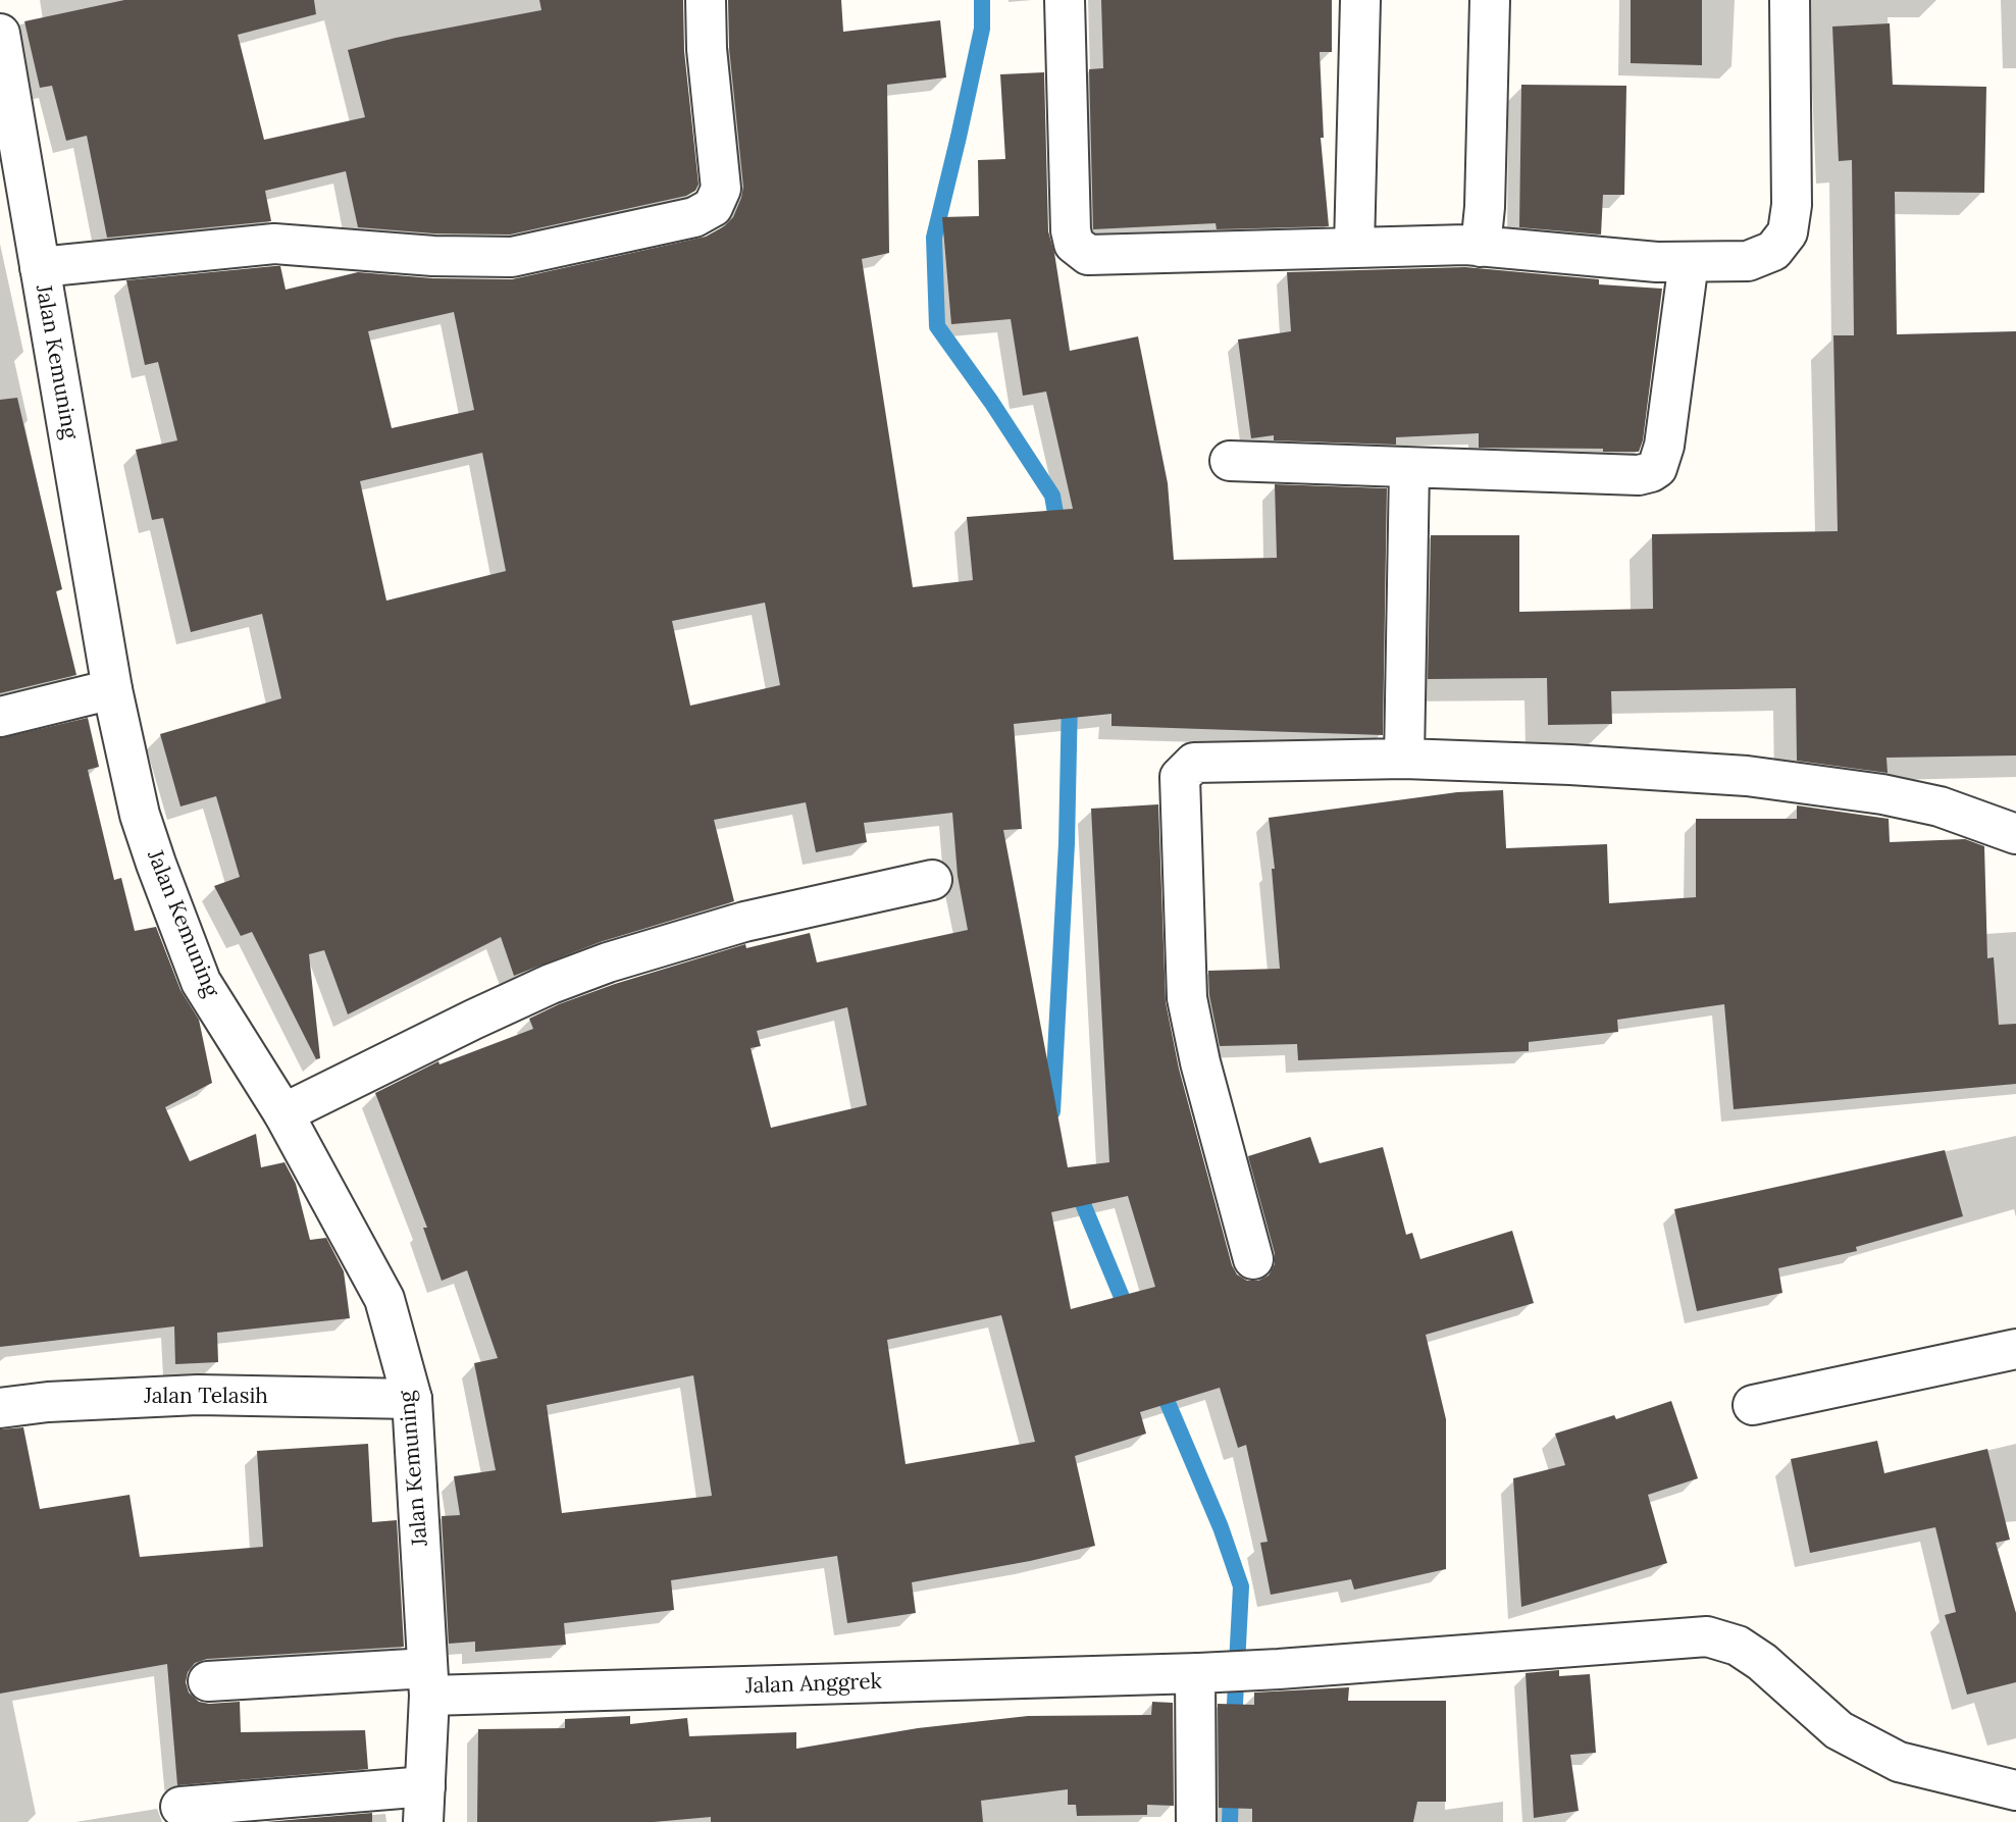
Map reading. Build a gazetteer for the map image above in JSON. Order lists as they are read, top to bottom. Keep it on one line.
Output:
{"streets":{"street":["Jalan Kemuning","Jalan Telasih","Jalan Anggrek"]},"crossings":[["Jalan Kemuning","Jalan Telasih"],["Jalan Kemuning","Jalan Anggrek"]]}
